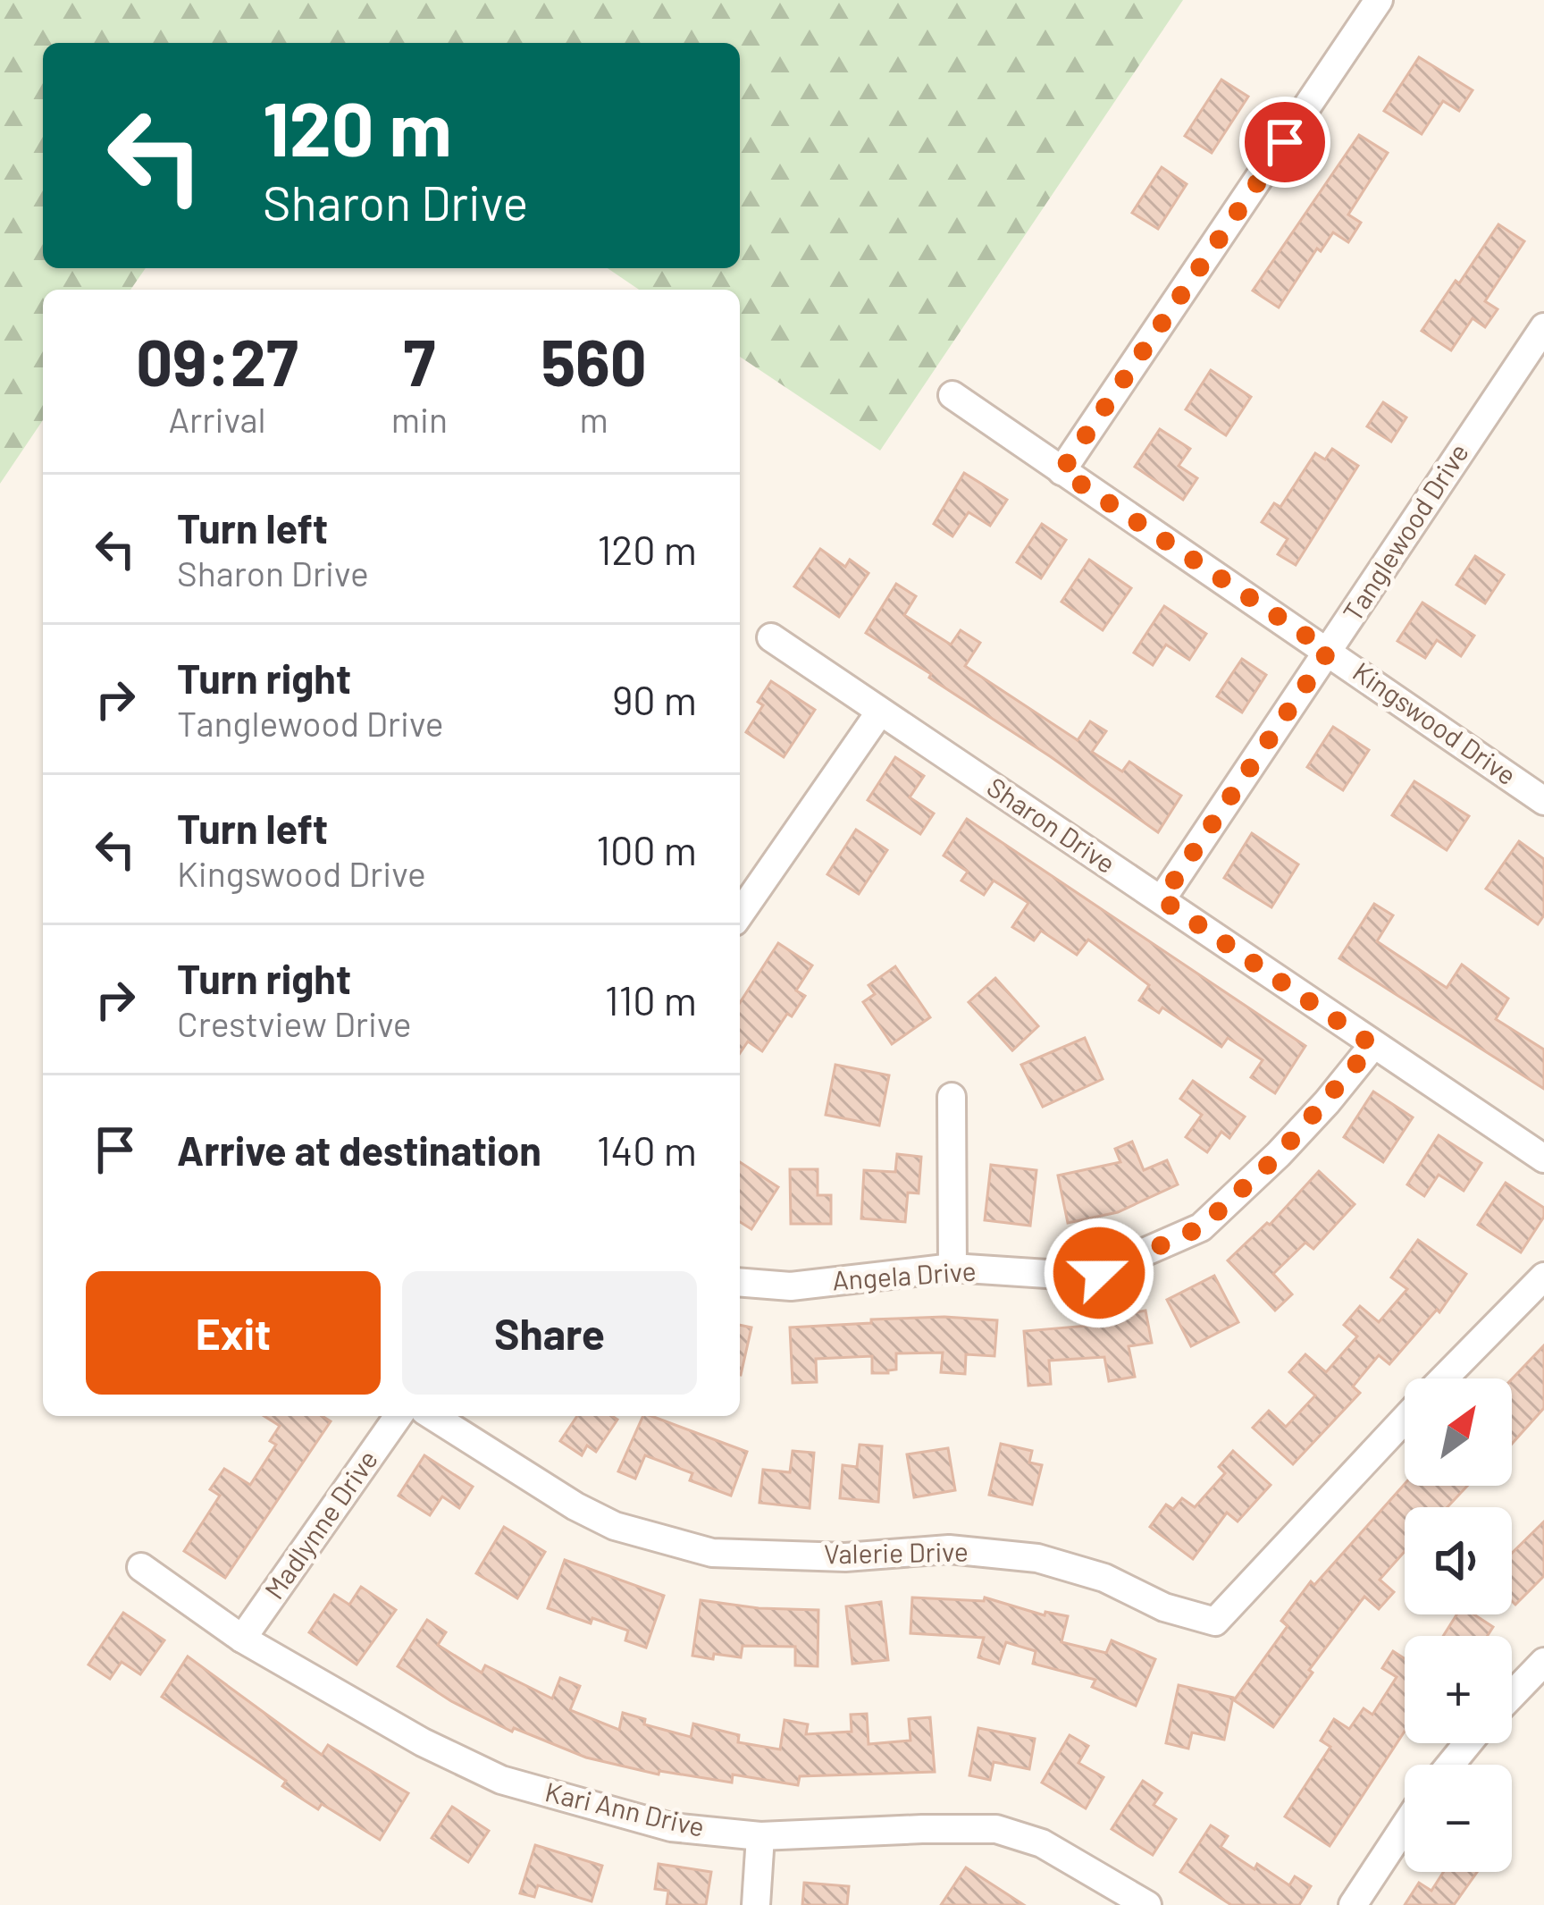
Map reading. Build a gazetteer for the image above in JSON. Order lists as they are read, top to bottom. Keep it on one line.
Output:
{"streets":{"street":["Tanglewood Drive","Kingswood Drive","Sharon Drive","Angela Drive","Madlynne Drive","Valerie Drive","Kari Ann Drive"]},"crossings":[["Tanglewood Drive","Kingswood Drive"],["Tanglewood Drive","Sharon Drive"],["Sharon Drive","Angela Drive"],["Madlynne Drive","Kari Ann Drive"]],"north":"top right","page":{"turn":["120 m","Sharon Drive"],"eta":["09:27","Arrival","7","min","560","m"],"list":[{"name":"Turn left","note":"Sharon Drive","value":"120 m"},{"name":"Turn right","note":"Tanglewood Drive","value":"90 m"},{"name":"Turn left","note":"Kingswood Drive","value":"100 m"},{"name":"Turn right","note":"Crestview Drive","value":"110 m"},{"name":"Arrive at destination","value":"140 m"}],"buttons":["Exit","Share"],"map_buttons":["+","−"]}}
